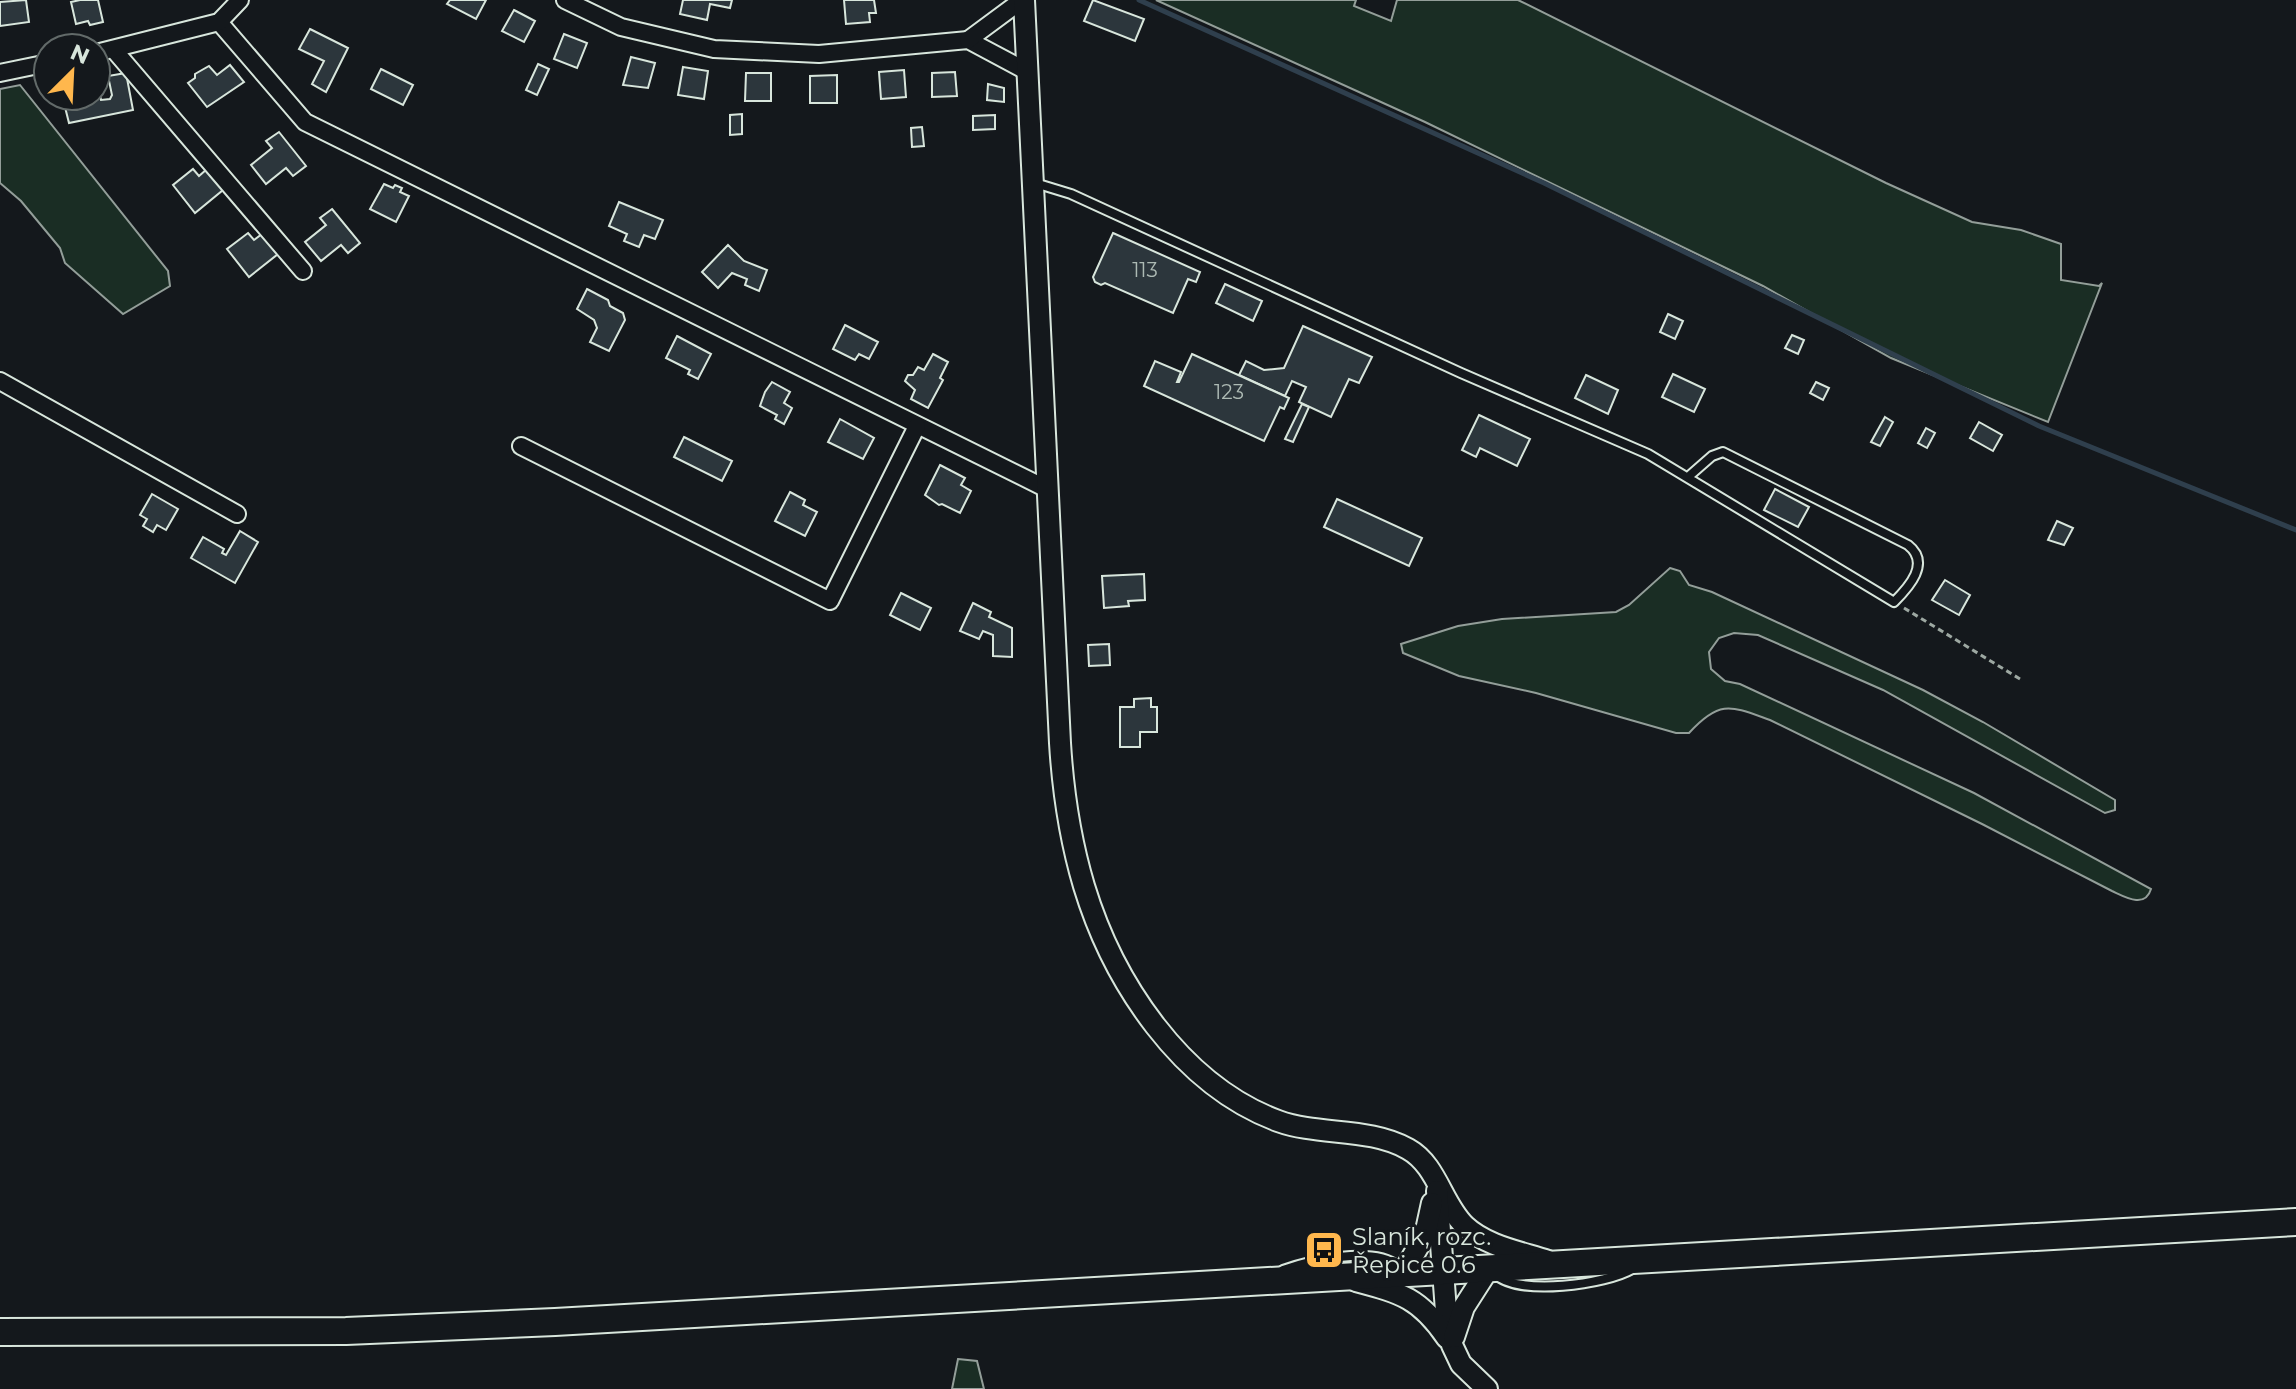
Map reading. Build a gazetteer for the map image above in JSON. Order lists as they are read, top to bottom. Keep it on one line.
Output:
{"places":{"bus stop":["Slaník, rozc. Řepice 0.6"]},"house_numbers":["113","123"],"north":"top right"}
